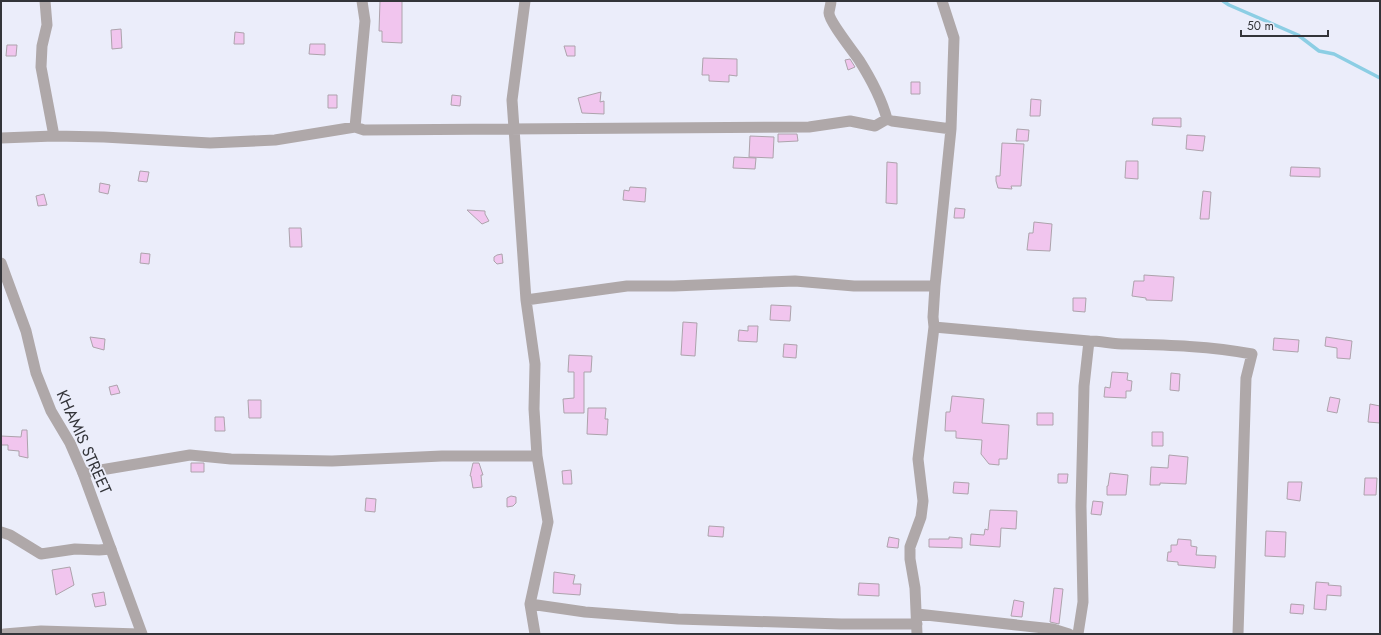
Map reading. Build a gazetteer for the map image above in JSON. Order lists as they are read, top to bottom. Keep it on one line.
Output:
{"streets":{"street":["KHAMIS STREET"]},"scale_bar":"50 m"}
